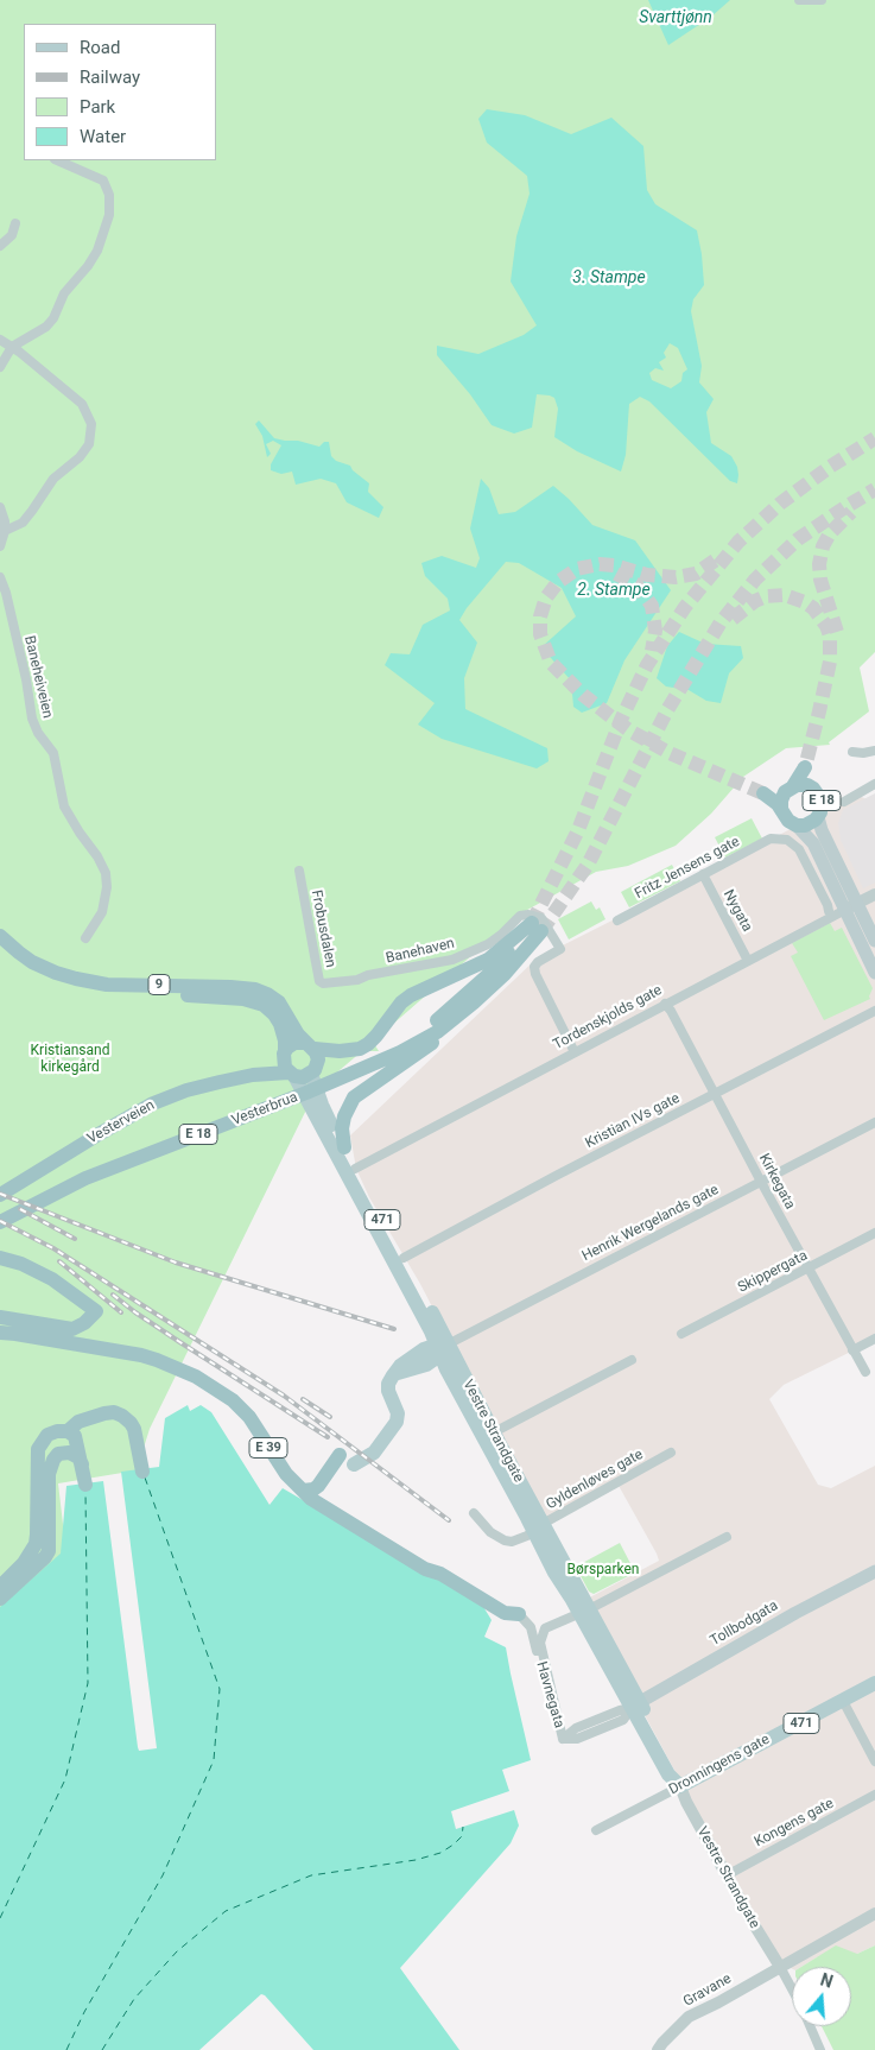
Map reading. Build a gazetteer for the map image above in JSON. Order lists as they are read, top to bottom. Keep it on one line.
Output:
{"streets":{"highway":["E 18","9","Vesterbrua","Vesterveien","E 39"],"main road":["471","Vestre Strandgate","Tollbodgata","Dronningens gate"],"street":["Baneheiveien","Fritz Jensens gate","Nygata","Frobusdalen","Banehaven","Tordenskjolds gate","Kristian IVs gate","Kirkegata","Henrik Wergelands gate","Skippergata","Gyldenløves gate","Havnegata","Kongens gate","Gravane"]},"crossings":[["Fritz Jensens gate","Nygata"],["Nygata","Tordenskjolds gate"],["Frobusdalen","Banehaven"],["Banehaven","Tordenskjolds gate"],["9","Vesterveien"],["9","Vestre Strandgate"],["Tordenskjolds gate","Kirkegata"],["Tordenskjolds gate","Vestre Strandgate"],["Kristian IVs gate","Kirkegata"],["Kristian IVs gate","Vestre Strandgate"],["Vesterveien","Vestre Strandgate"],["Kirkegata","Henrik Wergelands gate"],["Kirkegata","Skippergata"],["Henrik Wergelands gate","Vestre Strandgate"],["Vestre Strandgate","Gyldenløves gate"],["Vestre Strandgate","Tollbodgata"],["Vestre Strandgate","Havnegata"],["Vestre Strandgate","Dronningens gate"],["Vestre Strandgate","Kongens gate"],["Vestre Strandgate","Gravane"],["E 39","Havnegata"],["Tollbodgata","Havnegata"]],"water":["Svarttjønn","3. Stampe","2. Stampe"],"parks":["Kristiansand kirkegård","Børsparken"],"legend":["Road","Railway","Park","Water"],"north":"top"}
